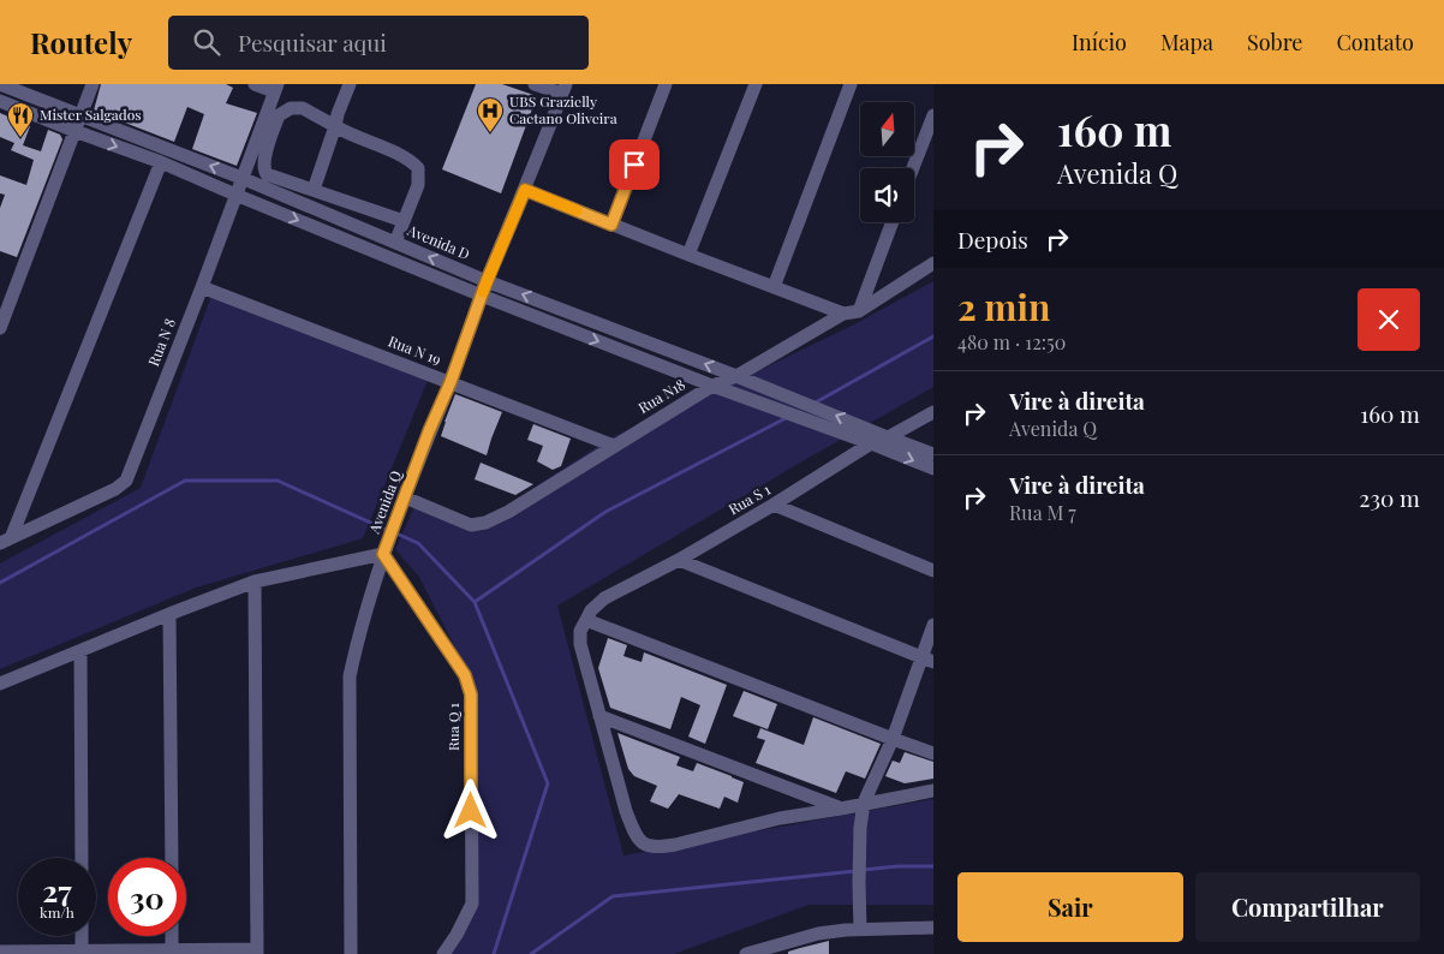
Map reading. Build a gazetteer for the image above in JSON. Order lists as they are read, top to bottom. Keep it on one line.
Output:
{"streets":{"street":["Avenida D","Rua N 8","Rua N 19","Rua N18","Rua S 1","Avenida Q","Rua Q 1"]},"crossings":[["Avenida D","Rua N 8"],["Avenida D","Rua N18"],["Avenida D","Rua S 1"],["Avenida D","Avenida Q"],["Rua N 8","Rua N 19"],["Rua N 19","Rua N18"],["Rua N 19","Avenida Q"],["Rua N18","Avenida Q"],["Avenida Q","Rua Q 1"]],"places":{"hospital":["UBS Grazielly Caetano Oliveira"],"restaurant":["Mister Salgados"]},"north":"top","page":{"header":"Routely","search":"Pesquisar aqui","nav":["Início","Mapa","Sobre","Contato"],"turn":["160 m","Avenida Q"],"then":"Depois","heading":["2 min","480 m · 12:50"],"list":[{"name":"Vire à direita","note":"Avenida Q","value":"160 m"},{"name":"Vire à direita","note":"Rua M 7","value":"230 m"}],"speed":"27 km/h","limit":"30","buttons":["Sair","Compartilhar"]}}
